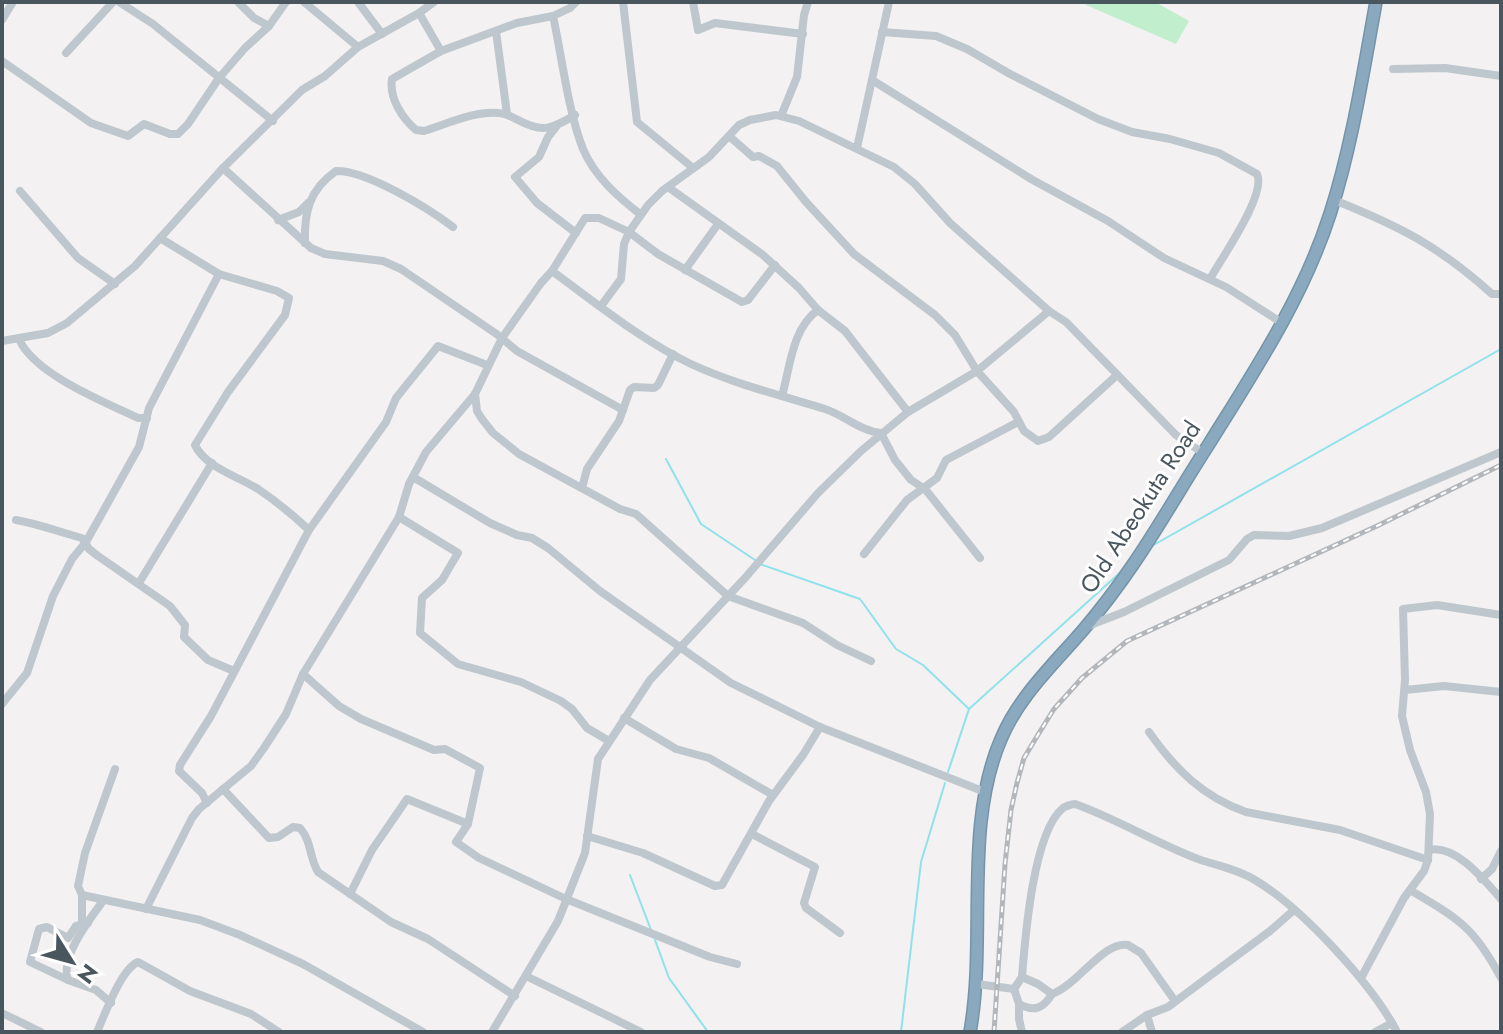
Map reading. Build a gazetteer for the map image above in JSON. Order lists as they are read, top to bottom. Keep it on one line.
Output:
{"streets":{"highway":["Old Abeokuta Road"]},"north":"bottom right"}
